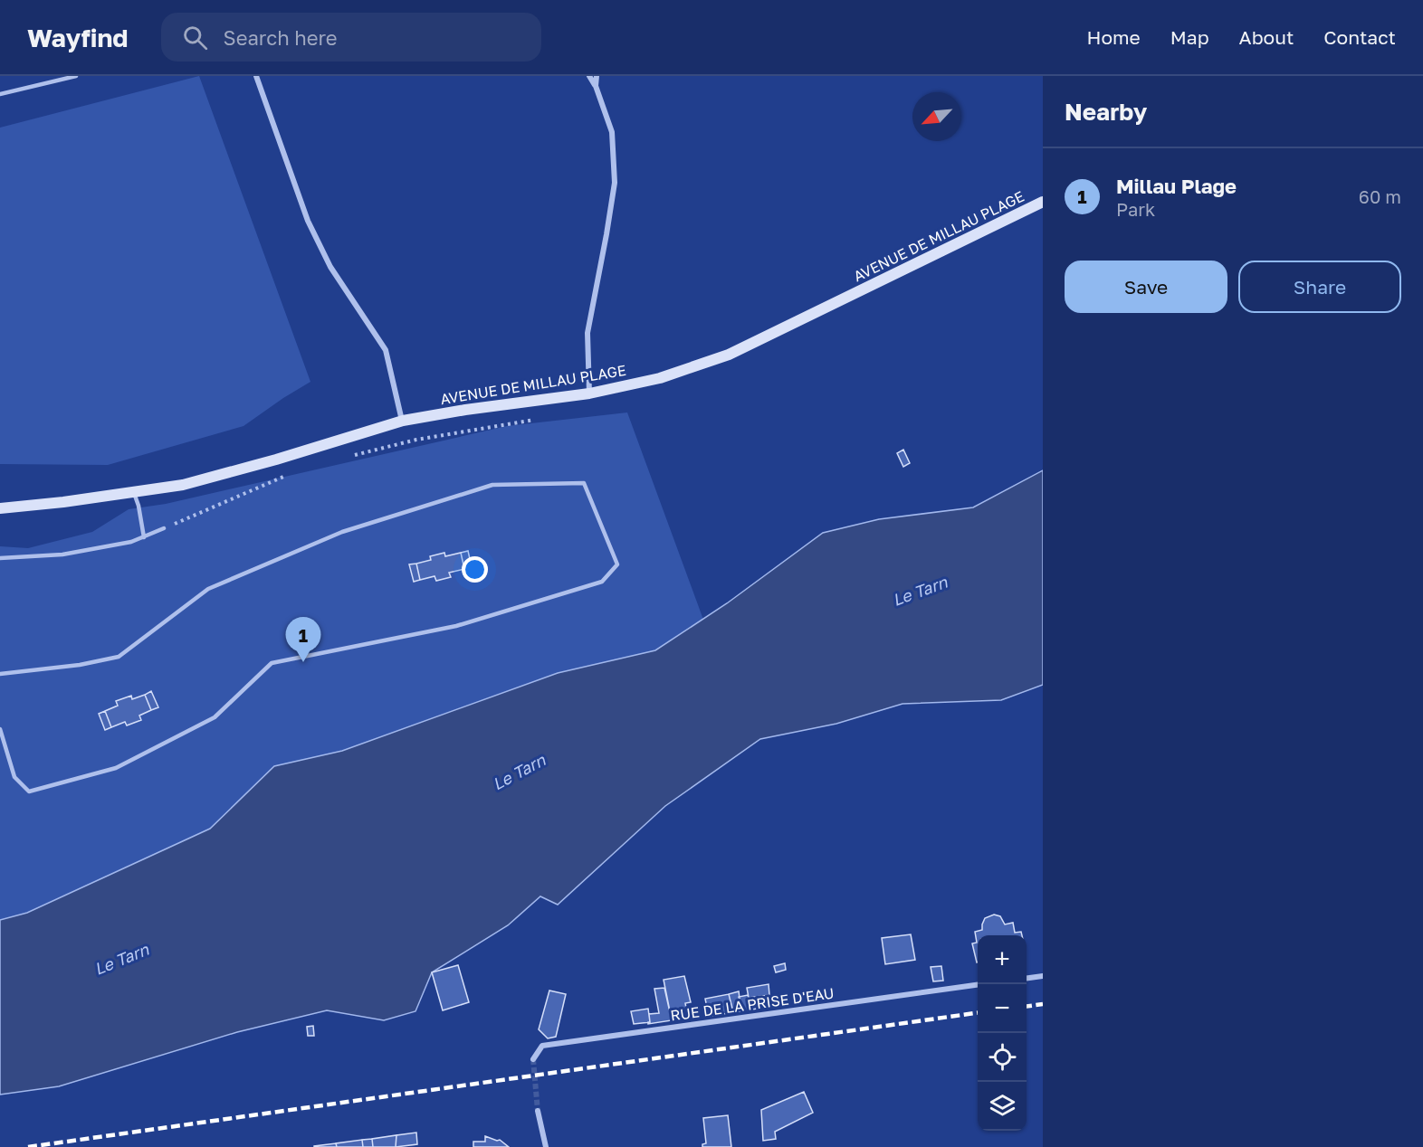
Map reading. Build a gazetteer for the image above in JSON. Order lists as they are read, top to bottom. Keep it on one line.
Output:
{"streets":{"street":["AVENUE DE MILLAU PLAGE","RUE DE LA PRISE D'EAU"]},"water":["Le Tarn"],"north":"bottom left","page":{"header":"Wayfind","search":"Search here","nav":["Home","Map","About","Contact"],"heading":"Nearby","list":[{"mark":"1","name":"Millau Plage","note":"Park","value":"60 m"}],"buttons":["Save","Share"],"pins":"1","map_buttons":["+","−"]}}
